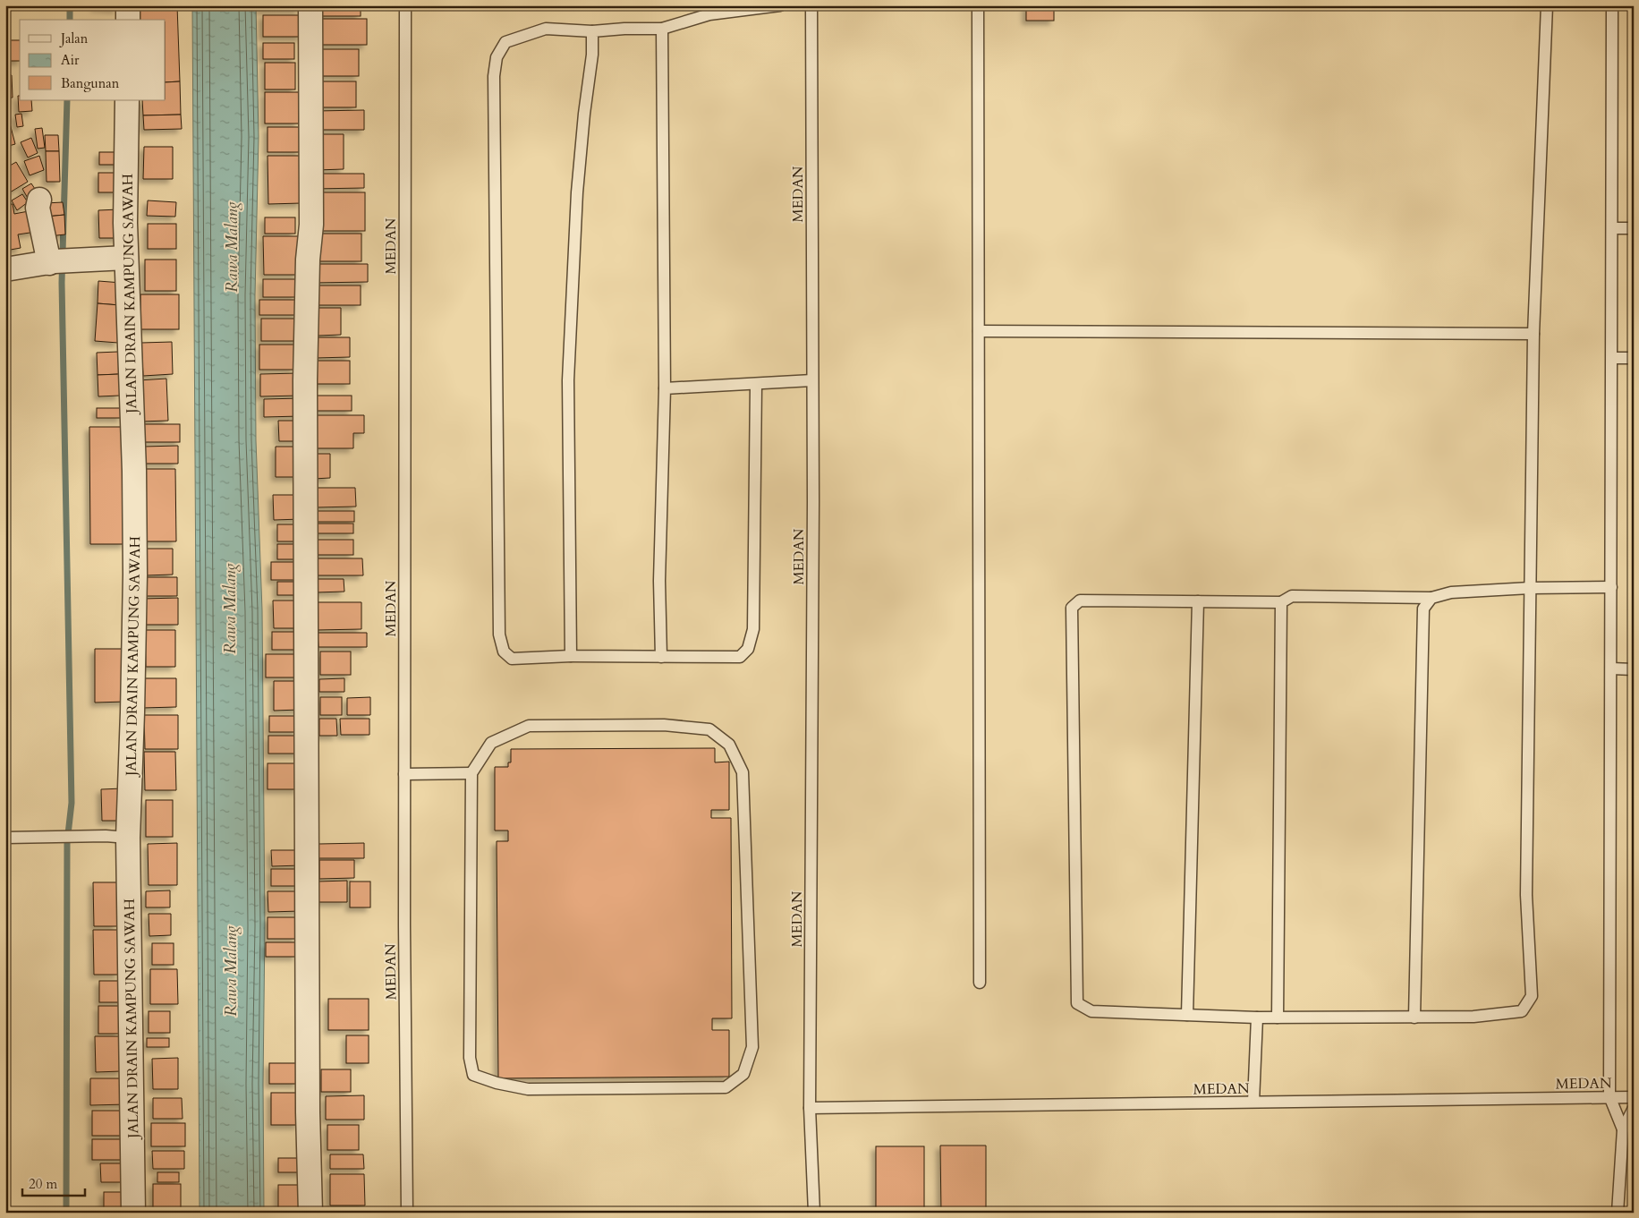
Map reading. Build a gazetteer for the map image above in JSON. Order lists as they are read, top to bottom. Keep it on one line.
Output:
{"streets":{"street":["JALAN DRAIN KAMPUNG SAWAH"],"lane":["MEDAN"]},"water":["Rawa Malang"],"legend":["Jalan","Air","Bangunan"],"scale_bar":"20 m"}
